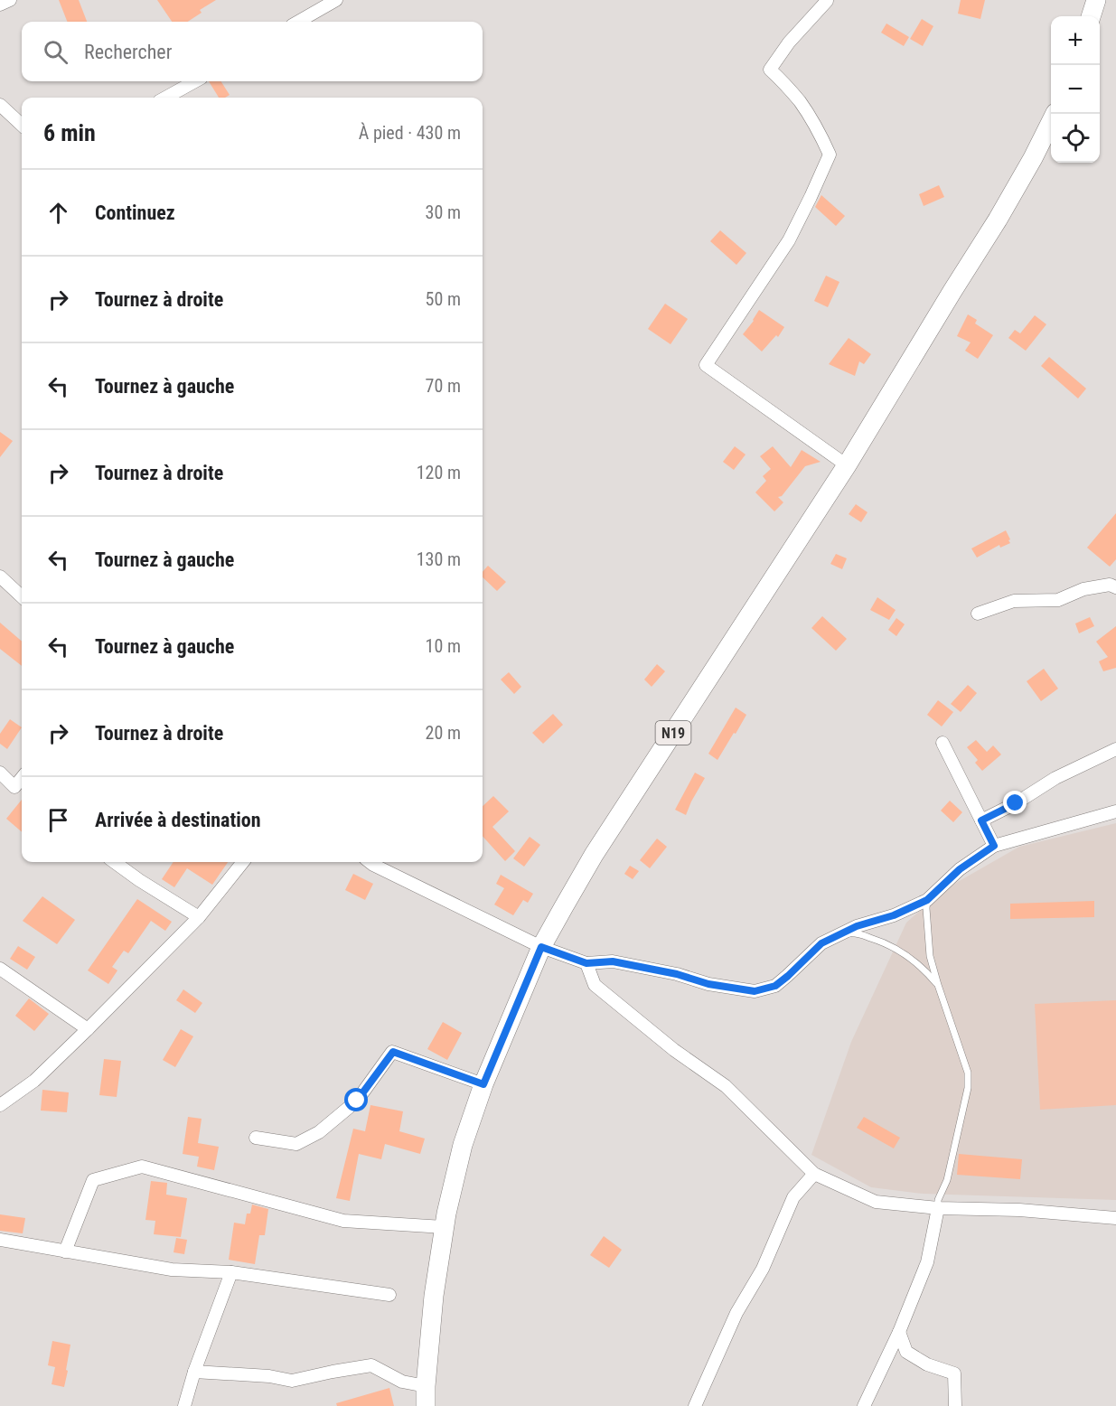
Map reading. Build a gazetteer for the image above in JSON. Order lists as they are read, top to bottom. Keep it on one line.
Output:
{"streets":{"main road":["N19"]},"page":{"map_buttons":["+","−"],"search":"Rechercher","heading":["6 min","À pied · 430 m"],"list":[["Continuez","30 m"],["Tournez à droite","50 m"],["Tournez à gauche","70 m"],["Tournez à droite","120 m"],["Tournez à gauche","130 m"],["Tournez à gauche","10 m"],["Tournez à droite","20 m"],"Arrivée à destination"]}}
